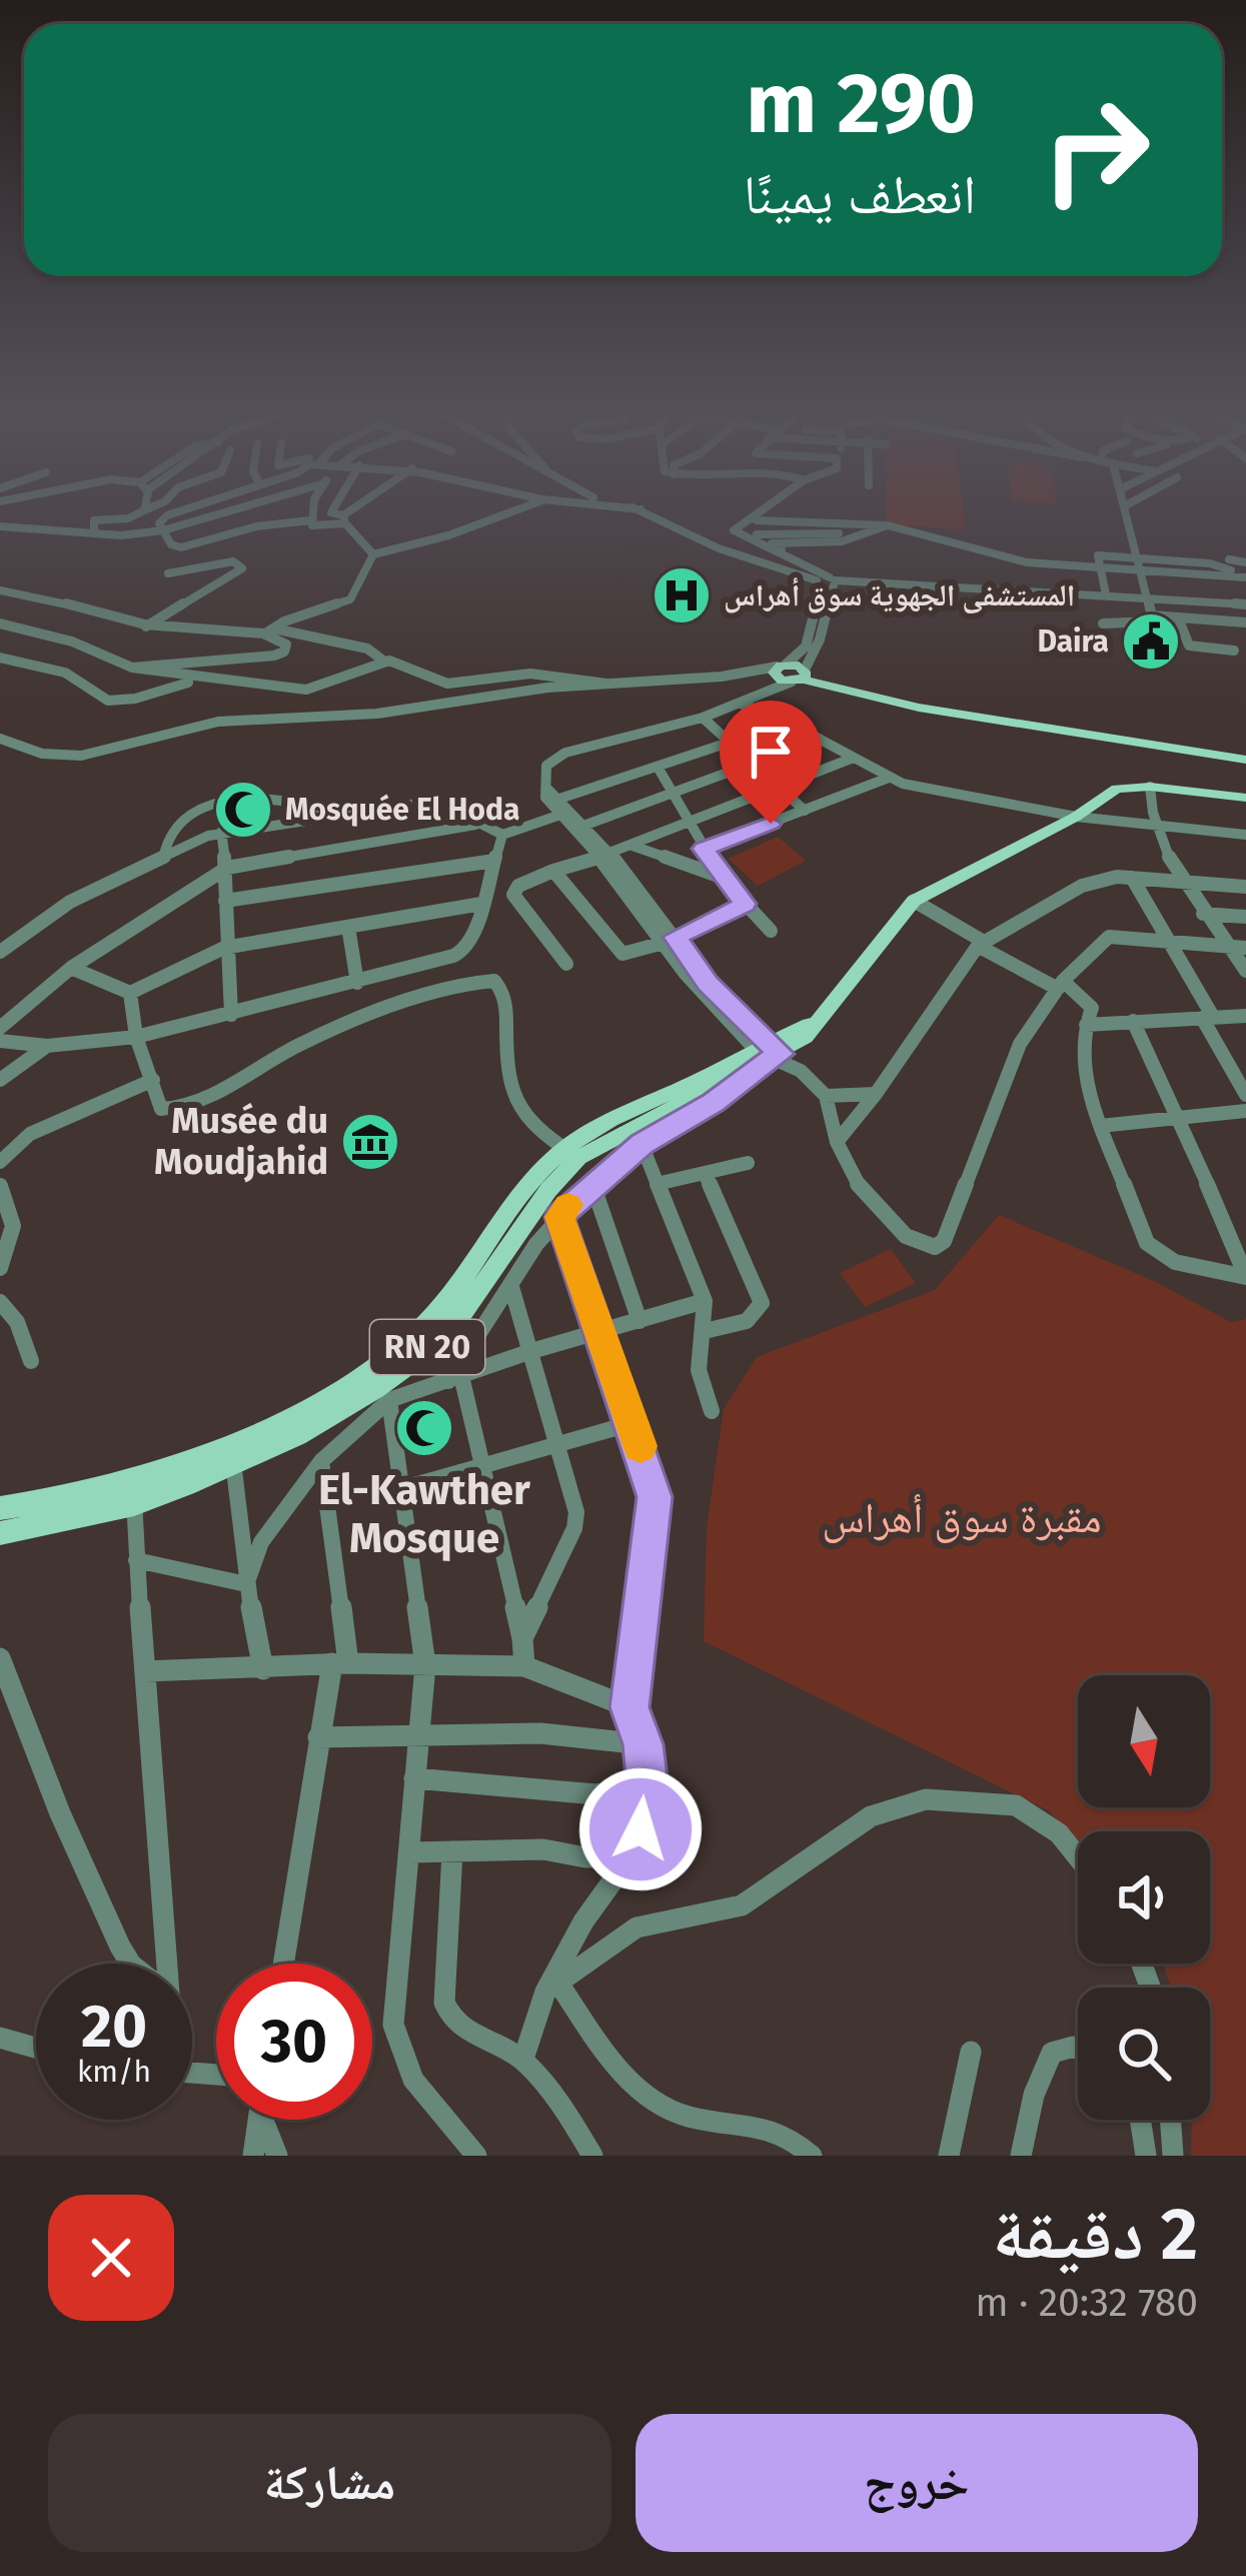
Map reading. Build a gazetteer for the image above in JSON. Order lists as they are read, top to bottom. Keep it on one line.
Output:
{"streets":{"main road":["RN 20"]},"parks":["مقبرة سوق أهراس"],"places":{"hospital":["المستشفى الجهوية سوق أهراس"],"public building":["Daira"],"mosque":["Mosquée El Hoda","El-Kawther Mosque"],"museum":["Musée du Moudjahid"]},"north":"bottom","page":{"turn":["290 m","انعطف يمينًا"],"speed":"20 km/h","limit":"30","heading":["2 دقيقة","780 m · 20:32"],"buttons":["خروج","مشاركة"]}}
